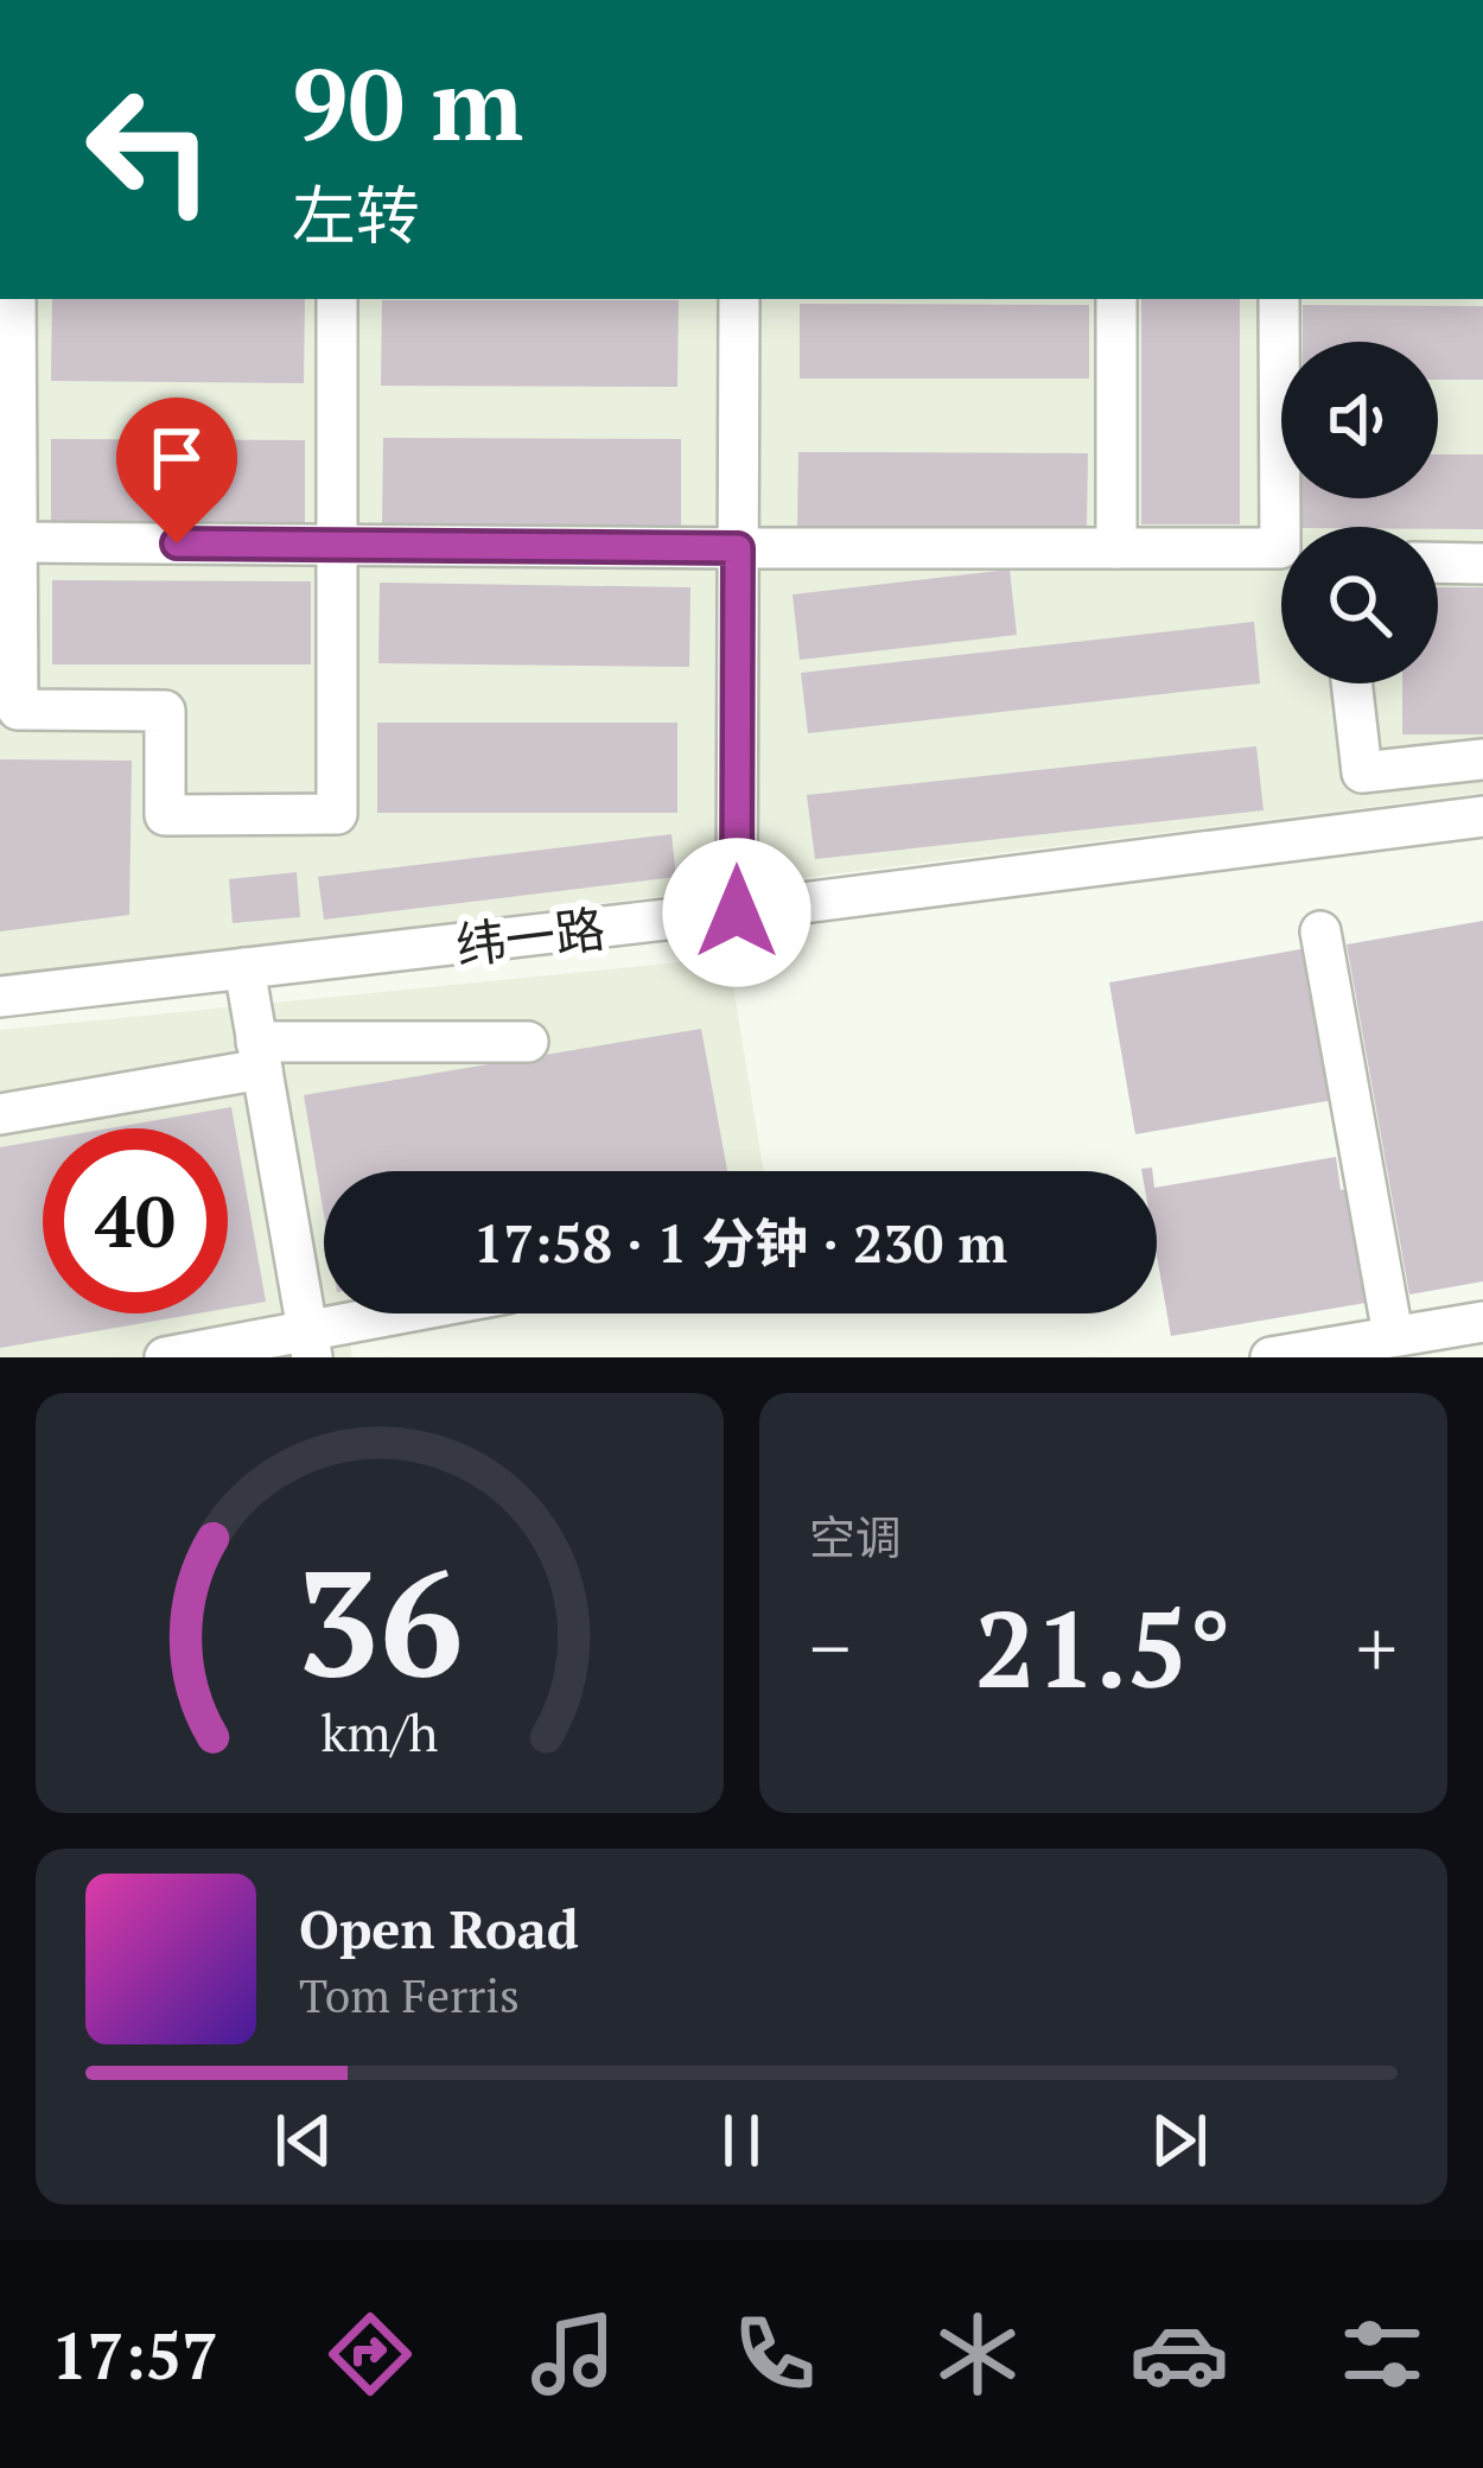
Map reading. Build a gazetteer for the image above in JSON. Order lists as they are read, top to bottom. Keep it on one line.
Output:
{"streets":{"street":["纬一路"]},"page":{"turn":["90 m","左转"],"limit":"40","trip":"17:58 · 1 分钟 · 230 m","tile":"空调","heat":["−","21.5°","+"],"song":["Open Road","Tom Ferris"],"tabs":"17:57","gauge":["36","km/h"]}}
